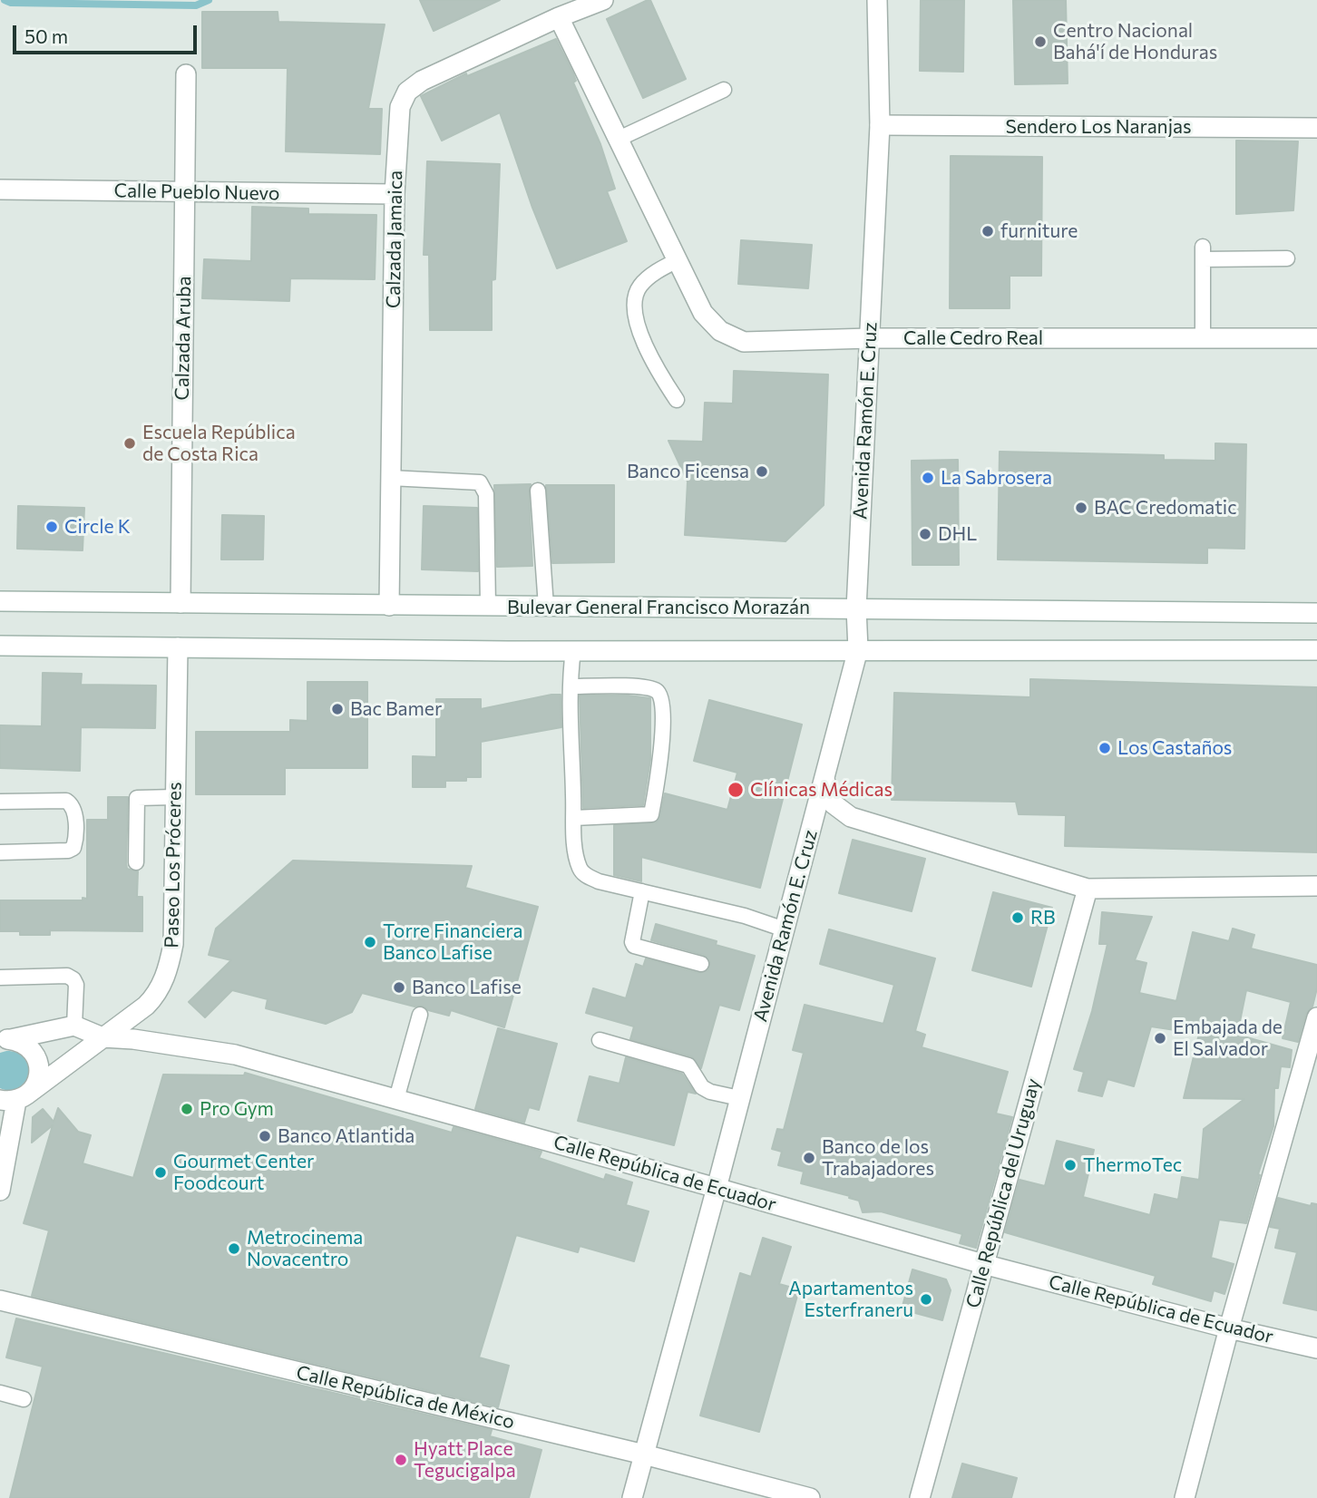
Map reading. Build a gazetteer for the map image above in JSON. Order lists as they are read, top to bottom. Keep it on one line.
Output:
{"streets":{"street":["Sendero Los Naranjas","Calle Pueblo Nuevo","Calzada Jamaica","Calzada Aruba","Calle Cedro Real","Avenida Ramón E. Cruz","Bulevar General Francisco Morazán","Paseo Los Próceres","Calle República de Ecuador","Calle República del Uruguay","Calle República de México"]},"crossings":[["Sendero Los Naranjas","Avenida Ramón E. Cruz"],["Calle Pueblo Nuevo","Calzada Jamaica"],["Calle Pueblo Nuevo","Calzada Aruba"],["Calzada Jamaica","Calle Cedro Real"],["Calzada Jamaica","Bulevar General Francisco Morazán"],["Calzada Aruba","Bulevar General Francisco Morazán"],["Calle Cedro Real","Avenida Ramón E. Cruz"],["Avenida Ramón E. Cruz","Bulevar General Francisco Morazán"],["Avenida Ramón E. Cruz","Calle República de Ecuador"],["Avenida Ramón E. Cruz","Calle República de México"],["Paseo Los Próceres","Calle República de Ecuador"],["Calle República de Ecuador","Calle República del Uruguay"]],"places":["Centro Nacional Bahá'í de Honduras","furniture","Escuela República de Costa Rica","Banco Ficensa","La Sabrosera","BAC Credomatic","Circle K","DHL","Bac Bamer","Los Castaños","Clínicas Médicas","RB","Torre Financiera Banco Lafise","Banco Lafise","Embajada de El Salvador","Pro Gym","Banco Atlantida","Banco de los Trabajadores","ThermoTec","Gourmet Center Foodcourt","Metrocinema Novacentro","Apartamentos Esterfraneru","Hyatt Place Tegucigalpa"],"scale_bar":"50 m"}
